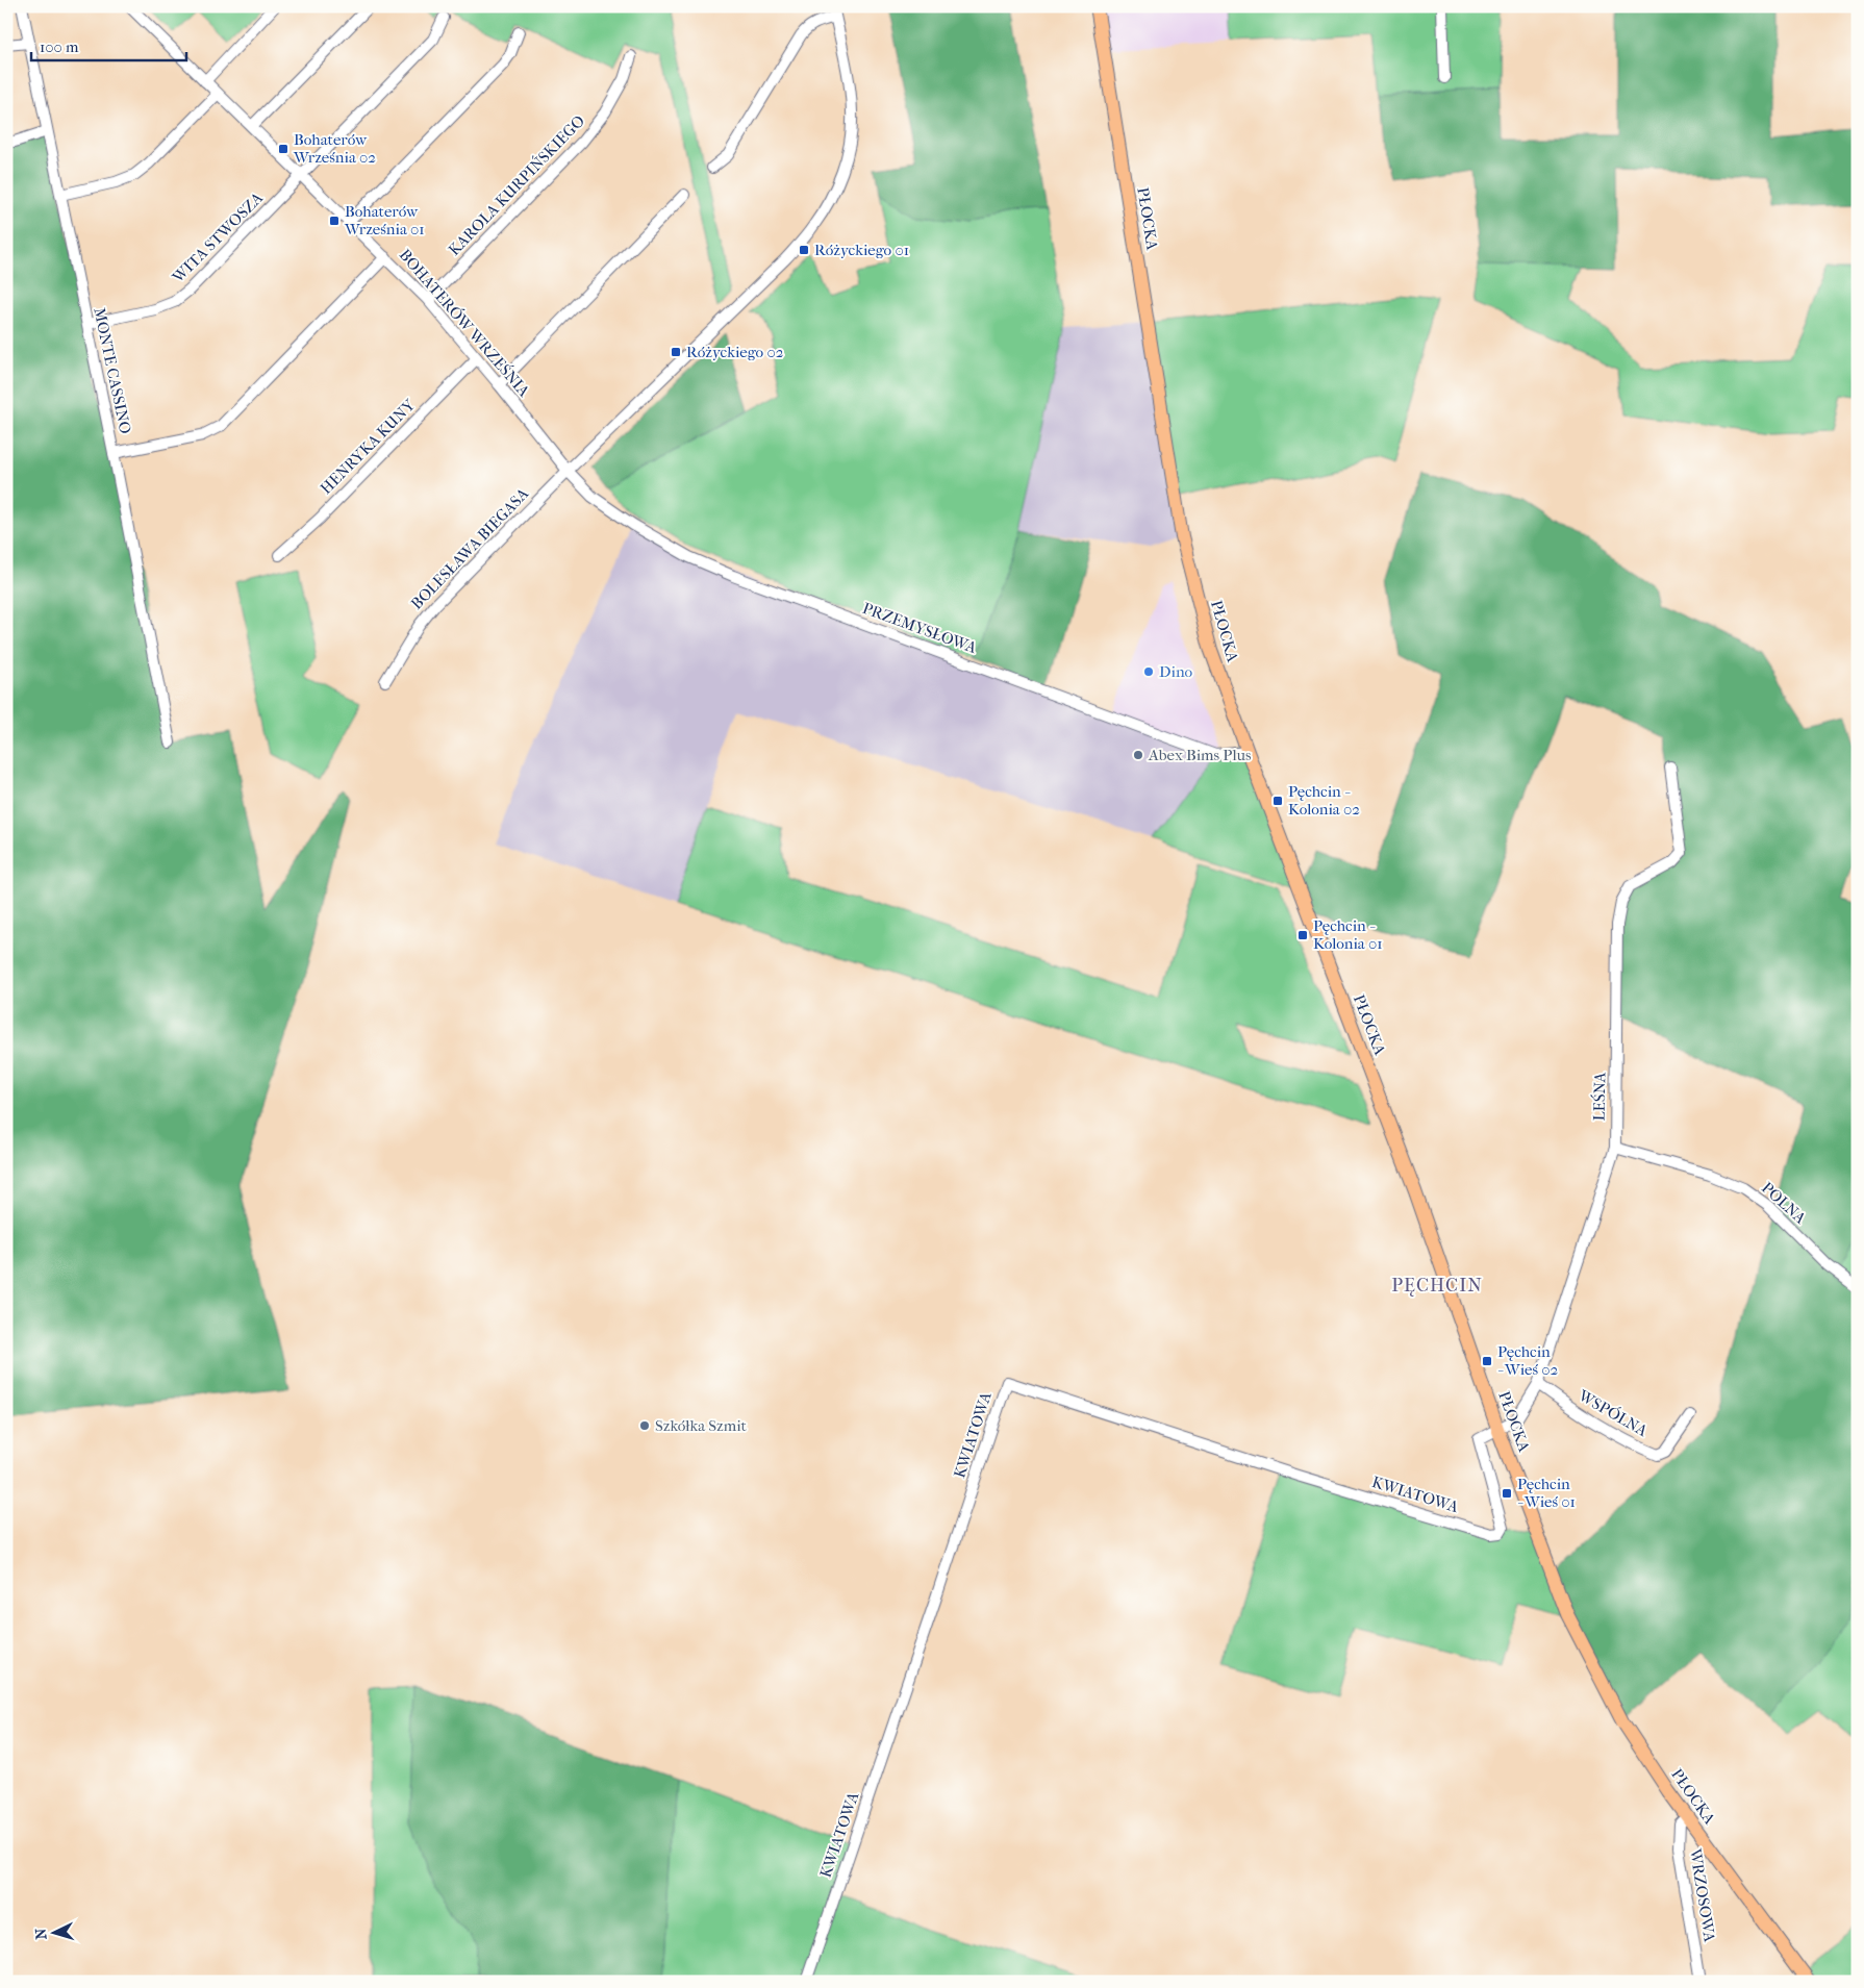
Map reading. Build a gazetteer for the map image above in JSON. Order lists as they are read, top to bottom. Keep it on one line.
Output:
{"streets":{"main road":["PŁOCKA"],"street":["KAROLA KURPIŃSKIEGO","WITA STWOSZA","BOHATERÓW WRZEŚNIA","MONTE CASSINO","HENRYKA KUNY","BOLESŁAWA BIEGASA","PRZEMYSŁOWA","LEŚNA","POLNA","WSPÓLNA","KWIATOWA","WRZOSOWA"]},"crossings":[["KAROLA KURPIŃSKIEGO","BOHATERÓW WRZEŚNIA"],["PŁOCKA","PRZEMYSŁOWA"],["PŁOCKA","LEŚNA"],["PŁOCKA","KWIATOWA"],["PŁOCKA","WRZOSOWA"],["WITA STWOSZA","BOHATERÓW WRZEŚNIA"],["WITA STWOSZA","MONTE CASSINO"],["BOHATERÓW WRZEŚNIA","HENRYKA KUNY"],["BOHATERÓW WRZEŚNIA","BOLESŁAWA BIEGASA"],["BOHATERÓW WRZEŚNIA","PRZEMYSŁOWA"],["LEŚNA","POLNA"],["LEŚNA","WSPÓLNA"],["LEŚNA","KWIATOWA"]],"districts":["PĘCHCIN"],"places":{"transit":["Bohaterów Września 02","Bohaterów Września 01","Różyckiego 01","Różyckiego 02","Pęchcin - Kolonia 02","Pęchcin - Kolonia 01","Pęchcin - Wieś 02","Pęchcin - Wieś 01"],"other":["Dino","Abex Bims Plus","Szkółka Szmit"]},"scale_bar":"100 m","north":"left"}
